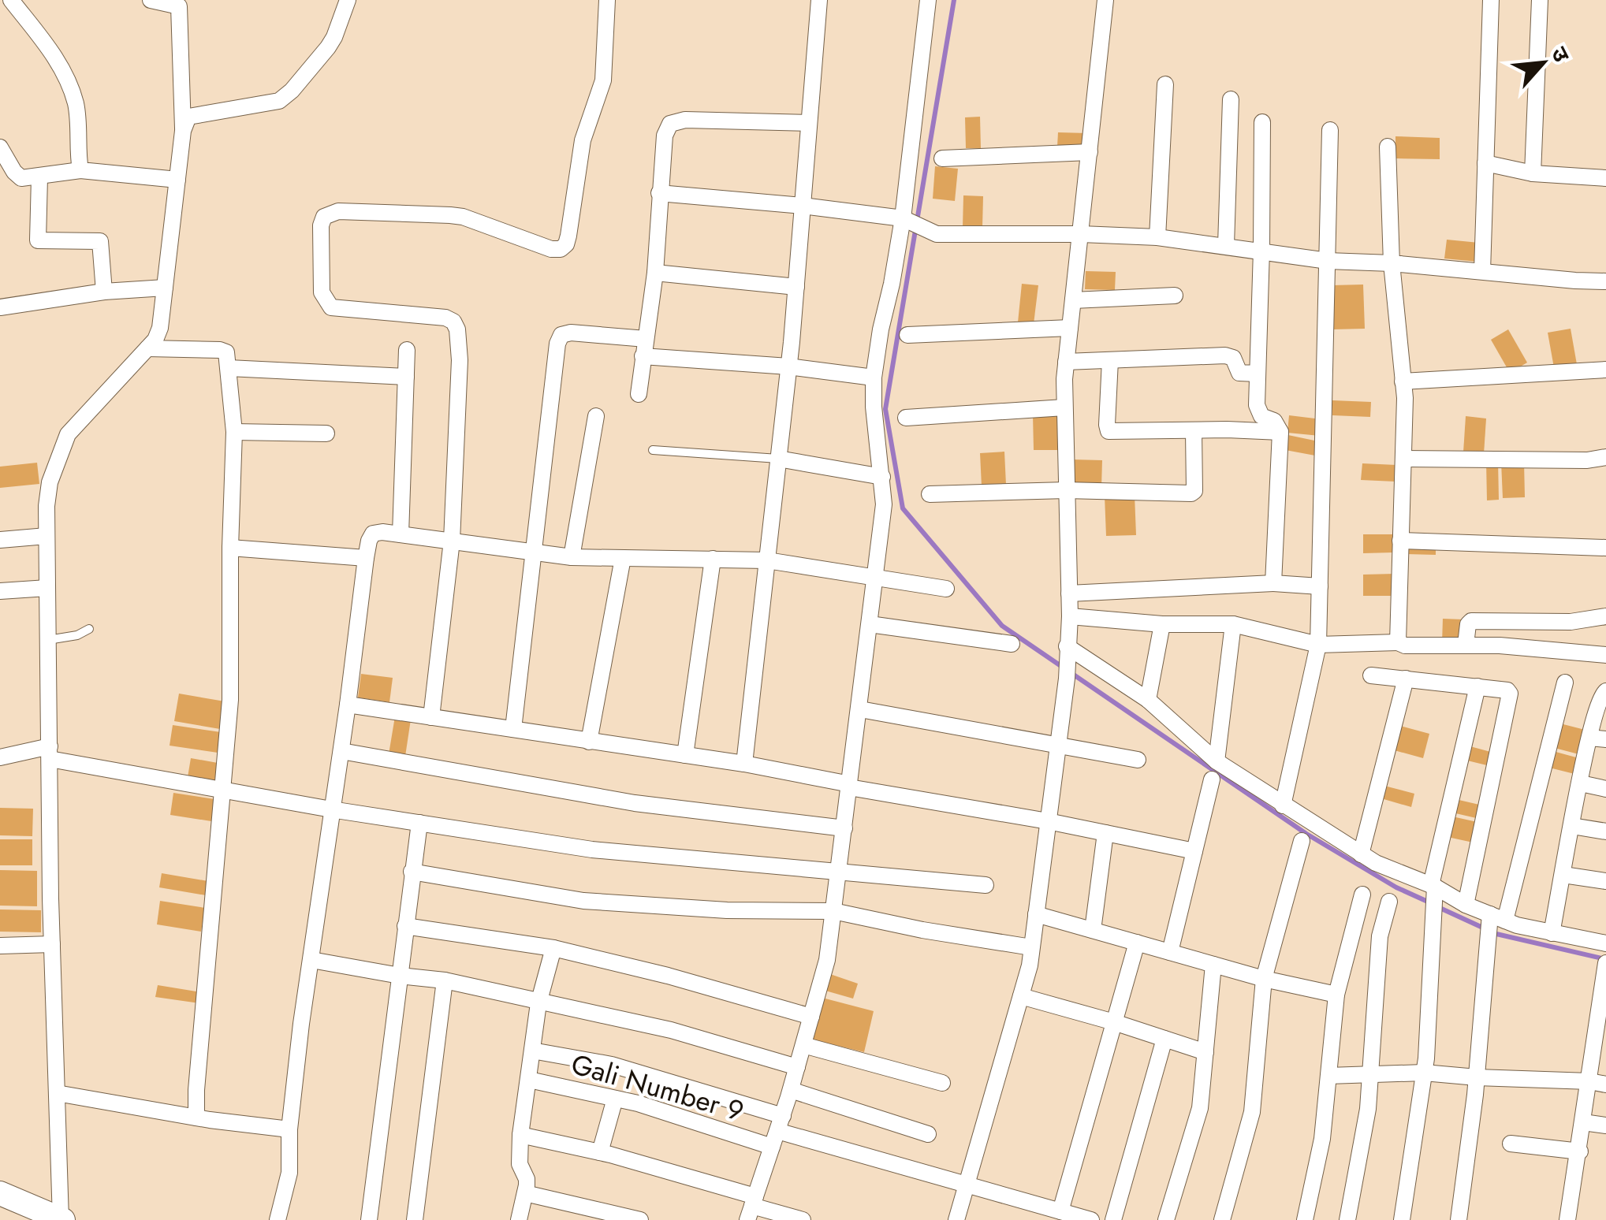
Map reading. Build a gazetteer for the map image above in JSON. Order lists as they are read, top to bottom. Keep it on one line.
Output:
{"streets":{"street":["Gali Number 9"]},"north":"top right"}
